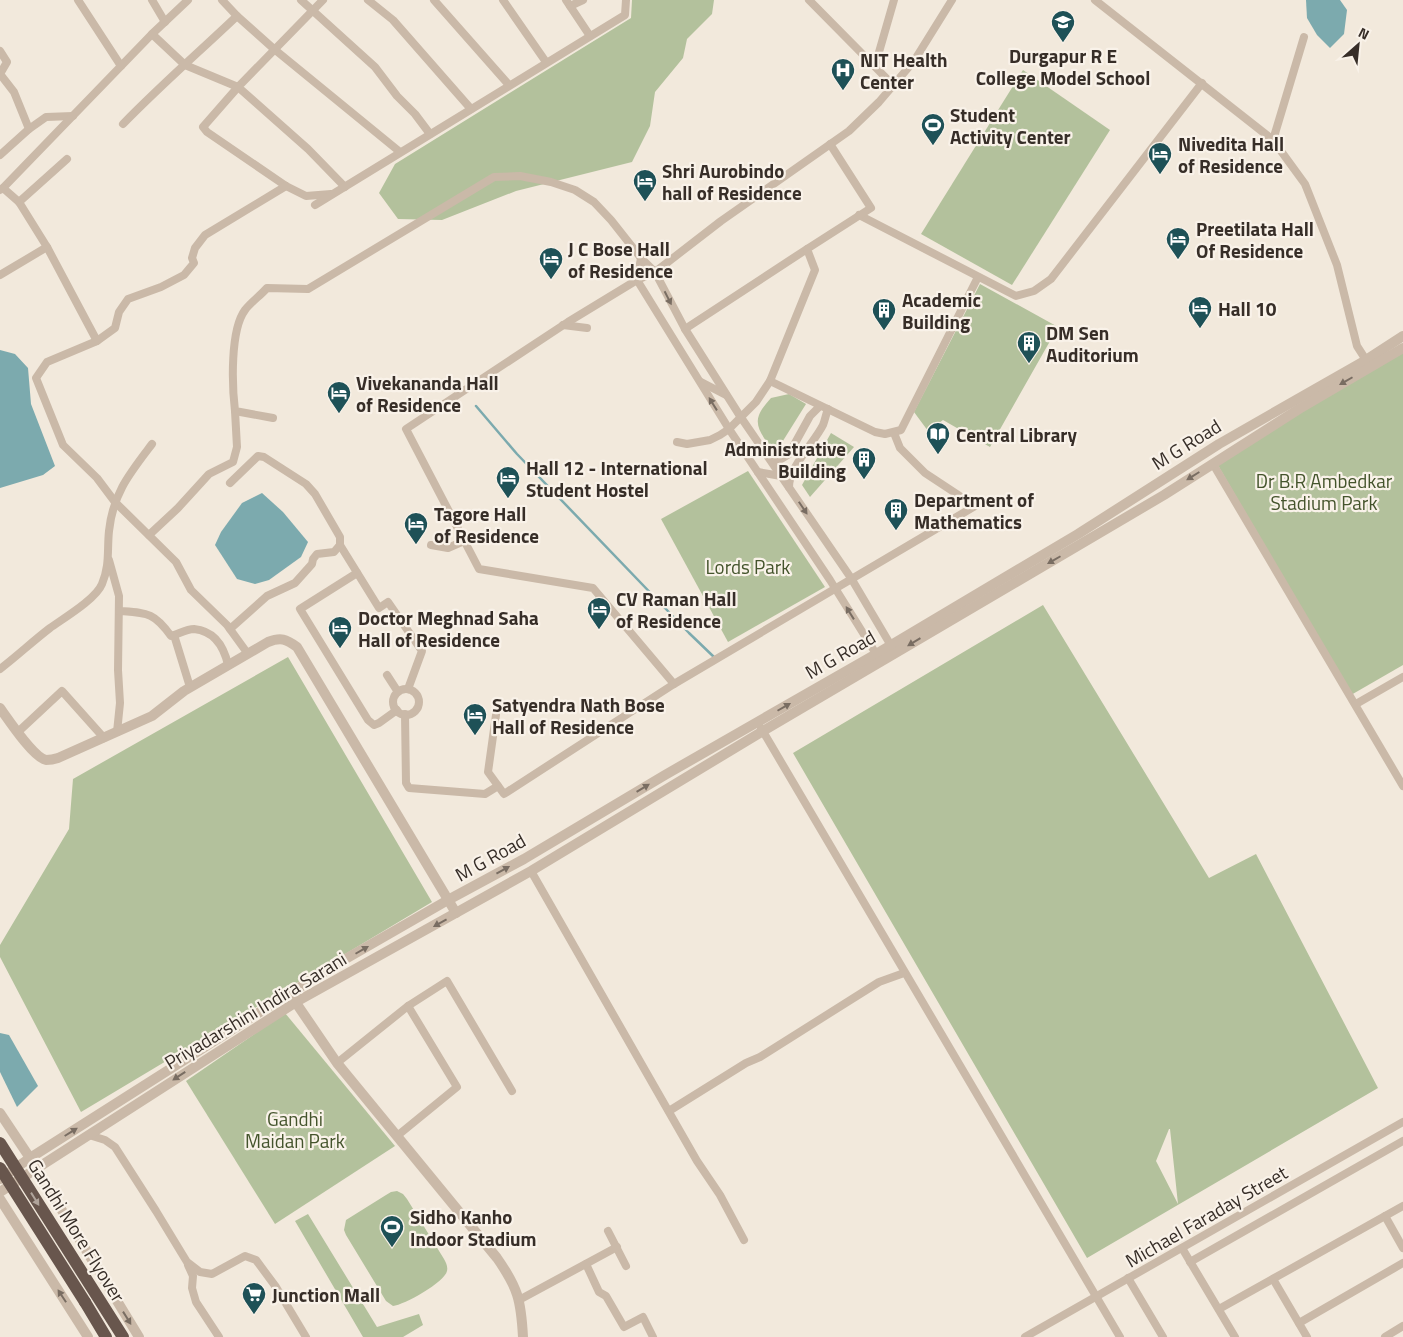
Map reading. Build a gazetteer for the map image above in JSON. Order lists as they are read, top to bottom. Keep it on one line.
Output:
{"streets":{"highway":["Gandhi More Flyover"],"street":["M G Road","Priyadarshini Indira Sarani","Michael Faraday Street"]},"crossings":[["M G Road","Priyadarshini Indira Sarani"]],"parks":["Dr B.R Ambedkar Stadium Park","Lords Park","Gandhi Maidan Park"],"places":{"school or university":["Durgapur R E College Model School"],"hospital":["NIT Health Center"],"sports":["Student Activity Center","Sidho Kanho Indoor Stadium"],"hotel":["Nivedita Hall of Residence","Shri Aurobindo hall of Residence","Preetilata Hall Of Residence","J C Bose Hall of Residence","Hall 10","Vivekananda Hall of Residence","Hall 12 - International Student Hostel","Tagore Hall of Residence","CV Raman Hall of Residence","Doctor Meghnad Saha Hall of Residence","Satyendra Nath Bose Hall of Residence"],"building":["Academic Building","DM Sen Auditorium","Administrative Building","Department of Mathematics"],"library":["Central Library"],"supermarket":["Junction Mall"]},"north":"top right"}
